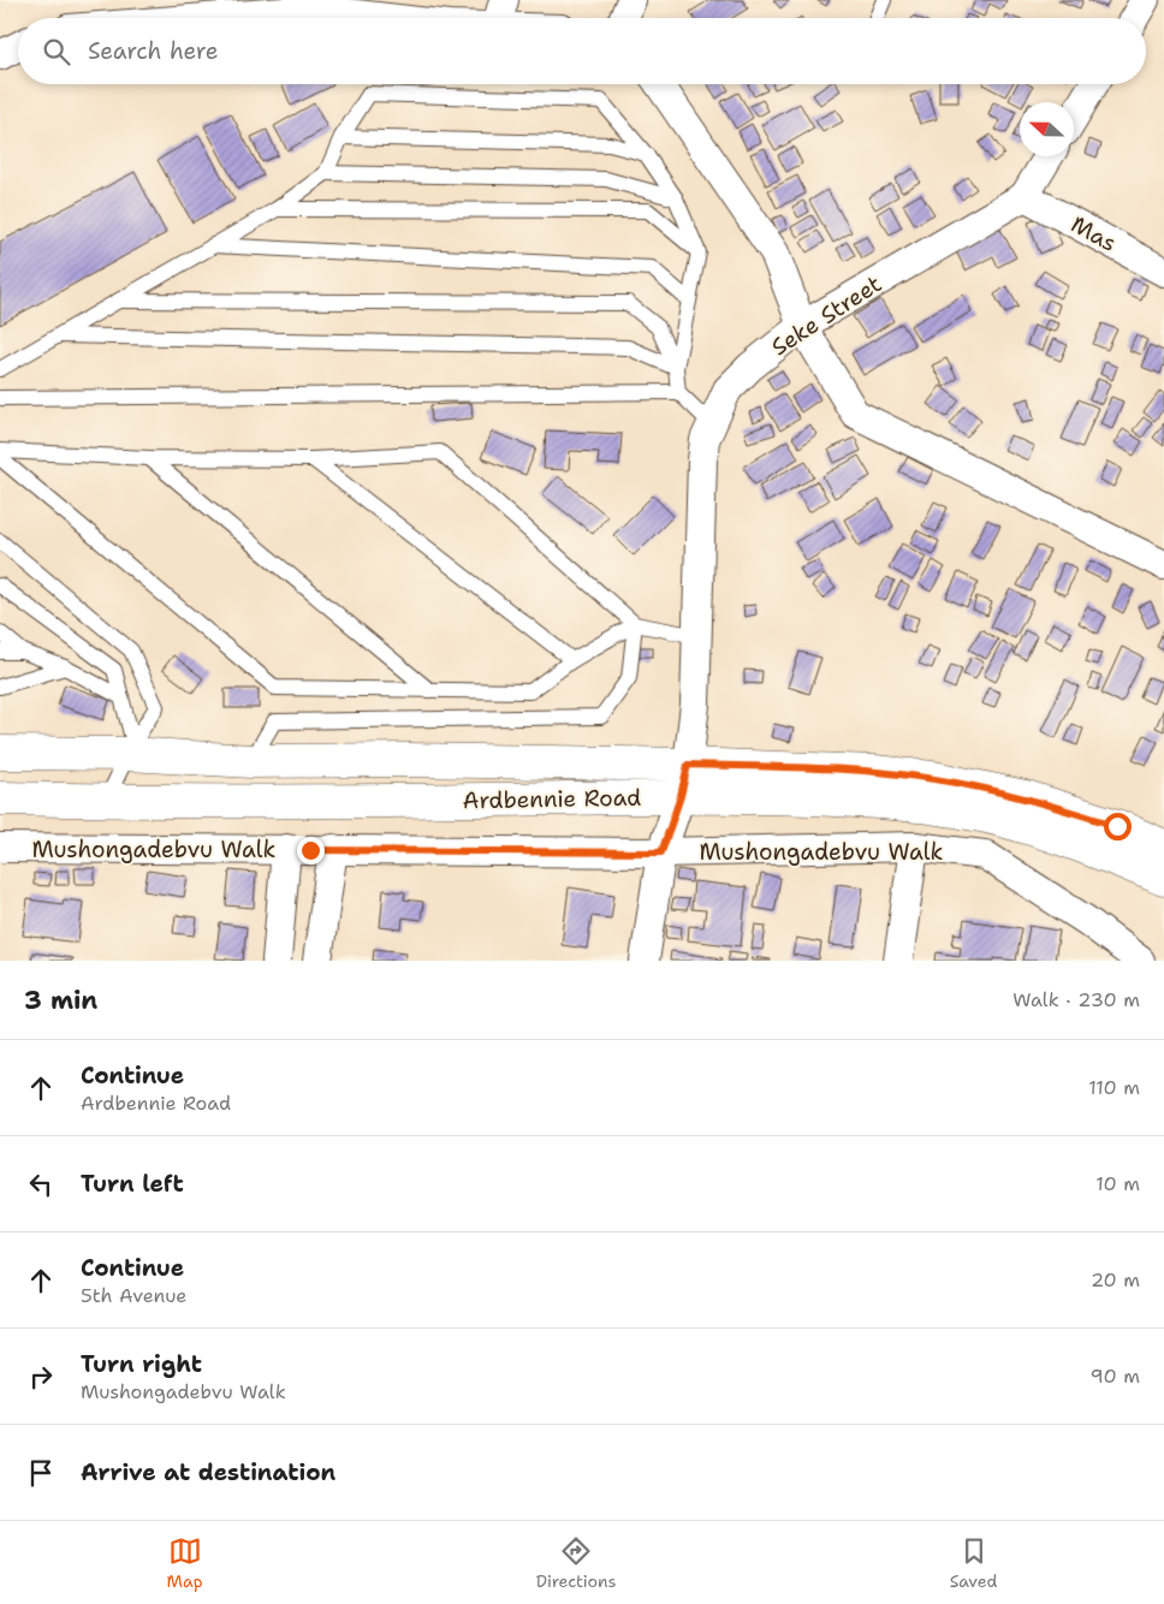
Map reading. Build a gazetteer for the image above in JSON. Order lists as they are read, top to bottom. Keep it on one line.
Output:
{"streets":{"main road":["Ardbennie Road"],"street":["Mas","Seke Street","Mushongadebvu Walk"]},"crossings":[["Mas","Seke Street"],["Seke Street","Ardbennie Road"],["Seke Street","Mushongadebvu Walk"]],"north":"left","page":{"search":"Search here","heading":["3 min","Walk · 230 m"],"list":[["Continue","Ardbennie Road","110 m"],["Turn left","10 m"],["Continue","5th Avenue","20 m"],["Turn right","Mushongadebvu Walk","90 m"],"Arrive at destination"],"nav":["Map","Directions","Saved"]}}
